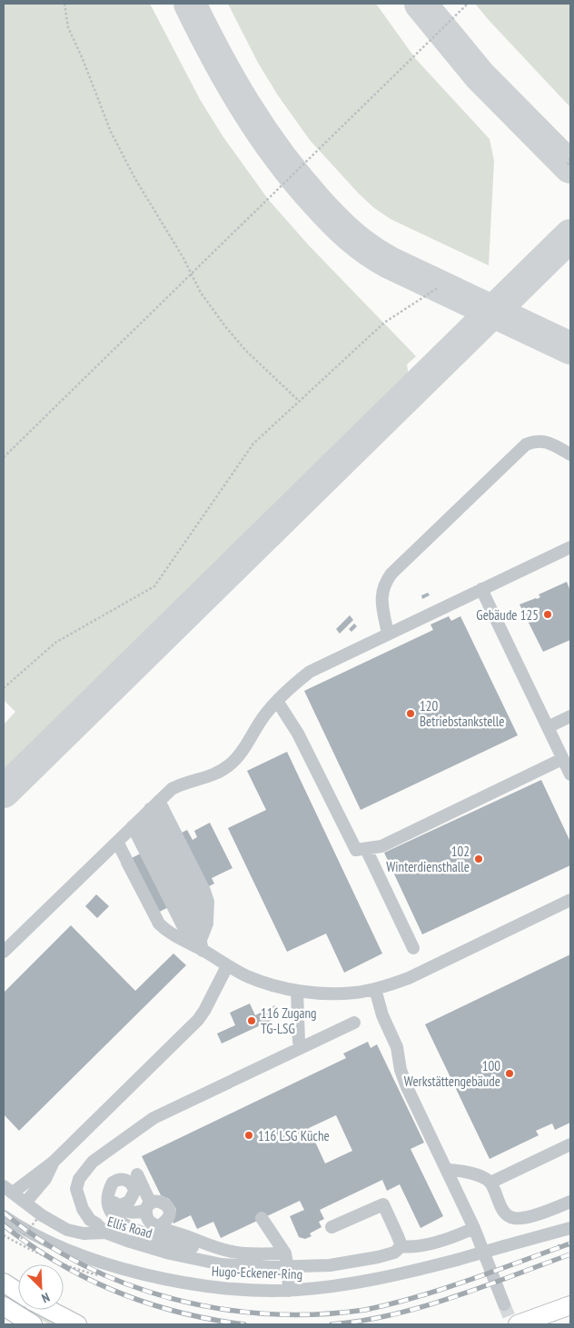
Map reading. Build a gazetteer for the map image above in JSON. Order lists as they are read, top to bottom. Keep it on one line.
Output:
{"streets":{"street":["Ellis Road","Hugo-Eckener-Ring"]},"places":["Gebäude 125","120 Betriebstankstelle","102 Winterdiensthalle","116 Zugang TG-LSG","100 Werkstättengebäude","116 LSG Küche"],"north":"bottom right"}
